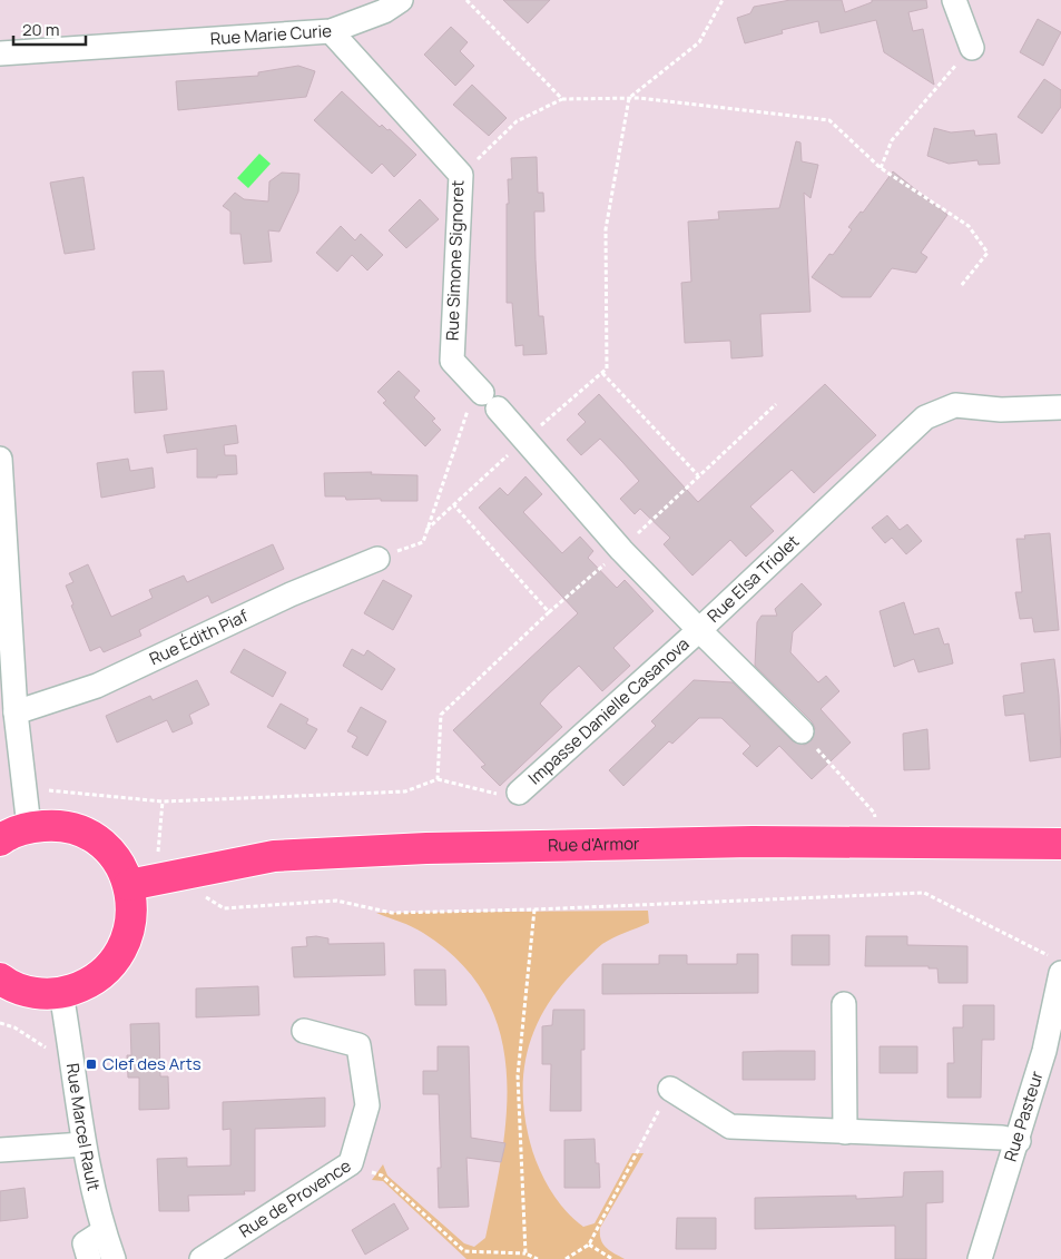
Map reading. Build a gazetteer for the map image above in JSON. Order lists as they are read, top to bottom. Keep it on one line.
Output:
{"streets":{"main road":["Rue d'Armor"],"street":["Rue Marie Curie","Rue Simone Signoret","Rue Elsa Triolet","Rue Édith Piaf","Impasse Danielle Casanova","Rue Pasteur","Rue Marcel Rault","Rue de Provence"]},"crossings":[["Rue Marie Curie","Rue Simone Signoret"],["Rue Simone Signoret","Rue Elsa Triolet"],["Rue Elsa Triolet","Impasse Danielle Casanova"]],"places":{"transit":["Clef des Arts"]},"scale_bar":"20 m"}
